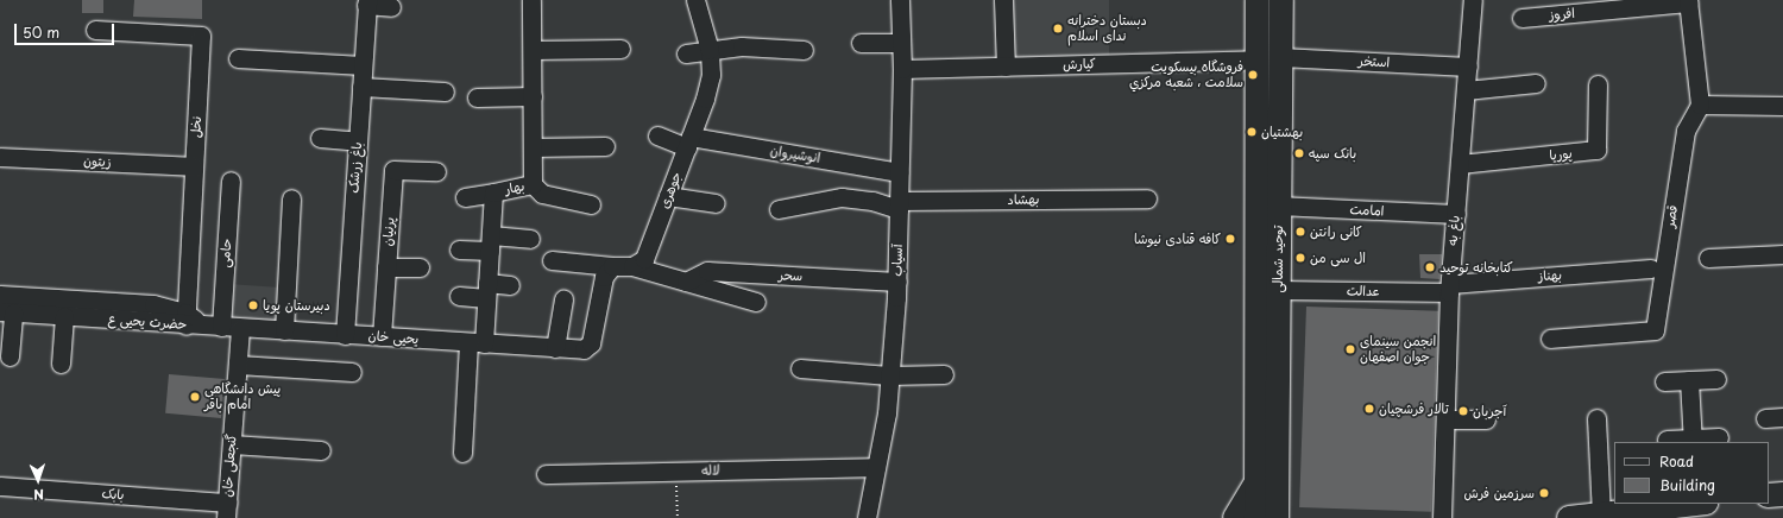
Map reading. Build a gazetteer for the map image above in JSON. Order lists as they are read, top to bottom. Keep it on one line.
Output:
{"streets":{"main road":["توحید شمالی"],"street":["افروز","استخر","کیارش","نخل","انوشیروان","پوریا","زیتون","باغ زرشک","بهار","جوهری","بهشاد","امامت","قصر","باغ به","پرنیان","حامی","آسیاب","سحر","بهناز","عدالت","حضرت یحیی ع","یحیی خان","گنجعلی خان","لاله","بابک"]},"crossings":[["استخر","کیارش"],["استخر","باغ به"],["استخر","توحید شمالی"],["کیارش","توحید شمالی"],["کیارش","آسیاب"],["نخل","زیتون"],["نخل","حضرت یحیی ع"],["نخل","یحیی خان"],["انوشیروان","جوهری"],["انوشیروان","آسیاب"],["پوریا","باغ به"],["باغ زرشک","یحیی خان"],["بهار","یحیی خان"],["بهشاد","آسیاب"],["امامت","باغ به"],["امامت","توحید شمالی"],["باغ به","بهناز"],["باغ به","عدالت"],["پرنیان","یحیی خان"],["حامی","یحیی خان"],["توحید شمالی","عدالت"],["آسیاب","سحر"],["آسیاب","لاله"],["بهناز","عدالت"],["حضرت یحیی ع","یحیی خان"],["یحیی خان","گنجعلی خان"],["گنجعلی خان","بابک"]],"places":["دبستان دخترانه ندای اسلام","فروشگاه بيسكويت سلامت ، شعبه مركزي","بهشتیان","بانک سپه","کانی رانتن","کافه قنادی نیوشا","ال سی من","کتابخانه توحید","دبیرستان پویا","انجمن سینمای جوان اصفهان","پیش دانشگاهی امام باقر","تالار فرشچیان","آجربان","سرزمین فرش"],"legend":["Road","Building"],"scale_bar":"50 m","north":"bottom"}
